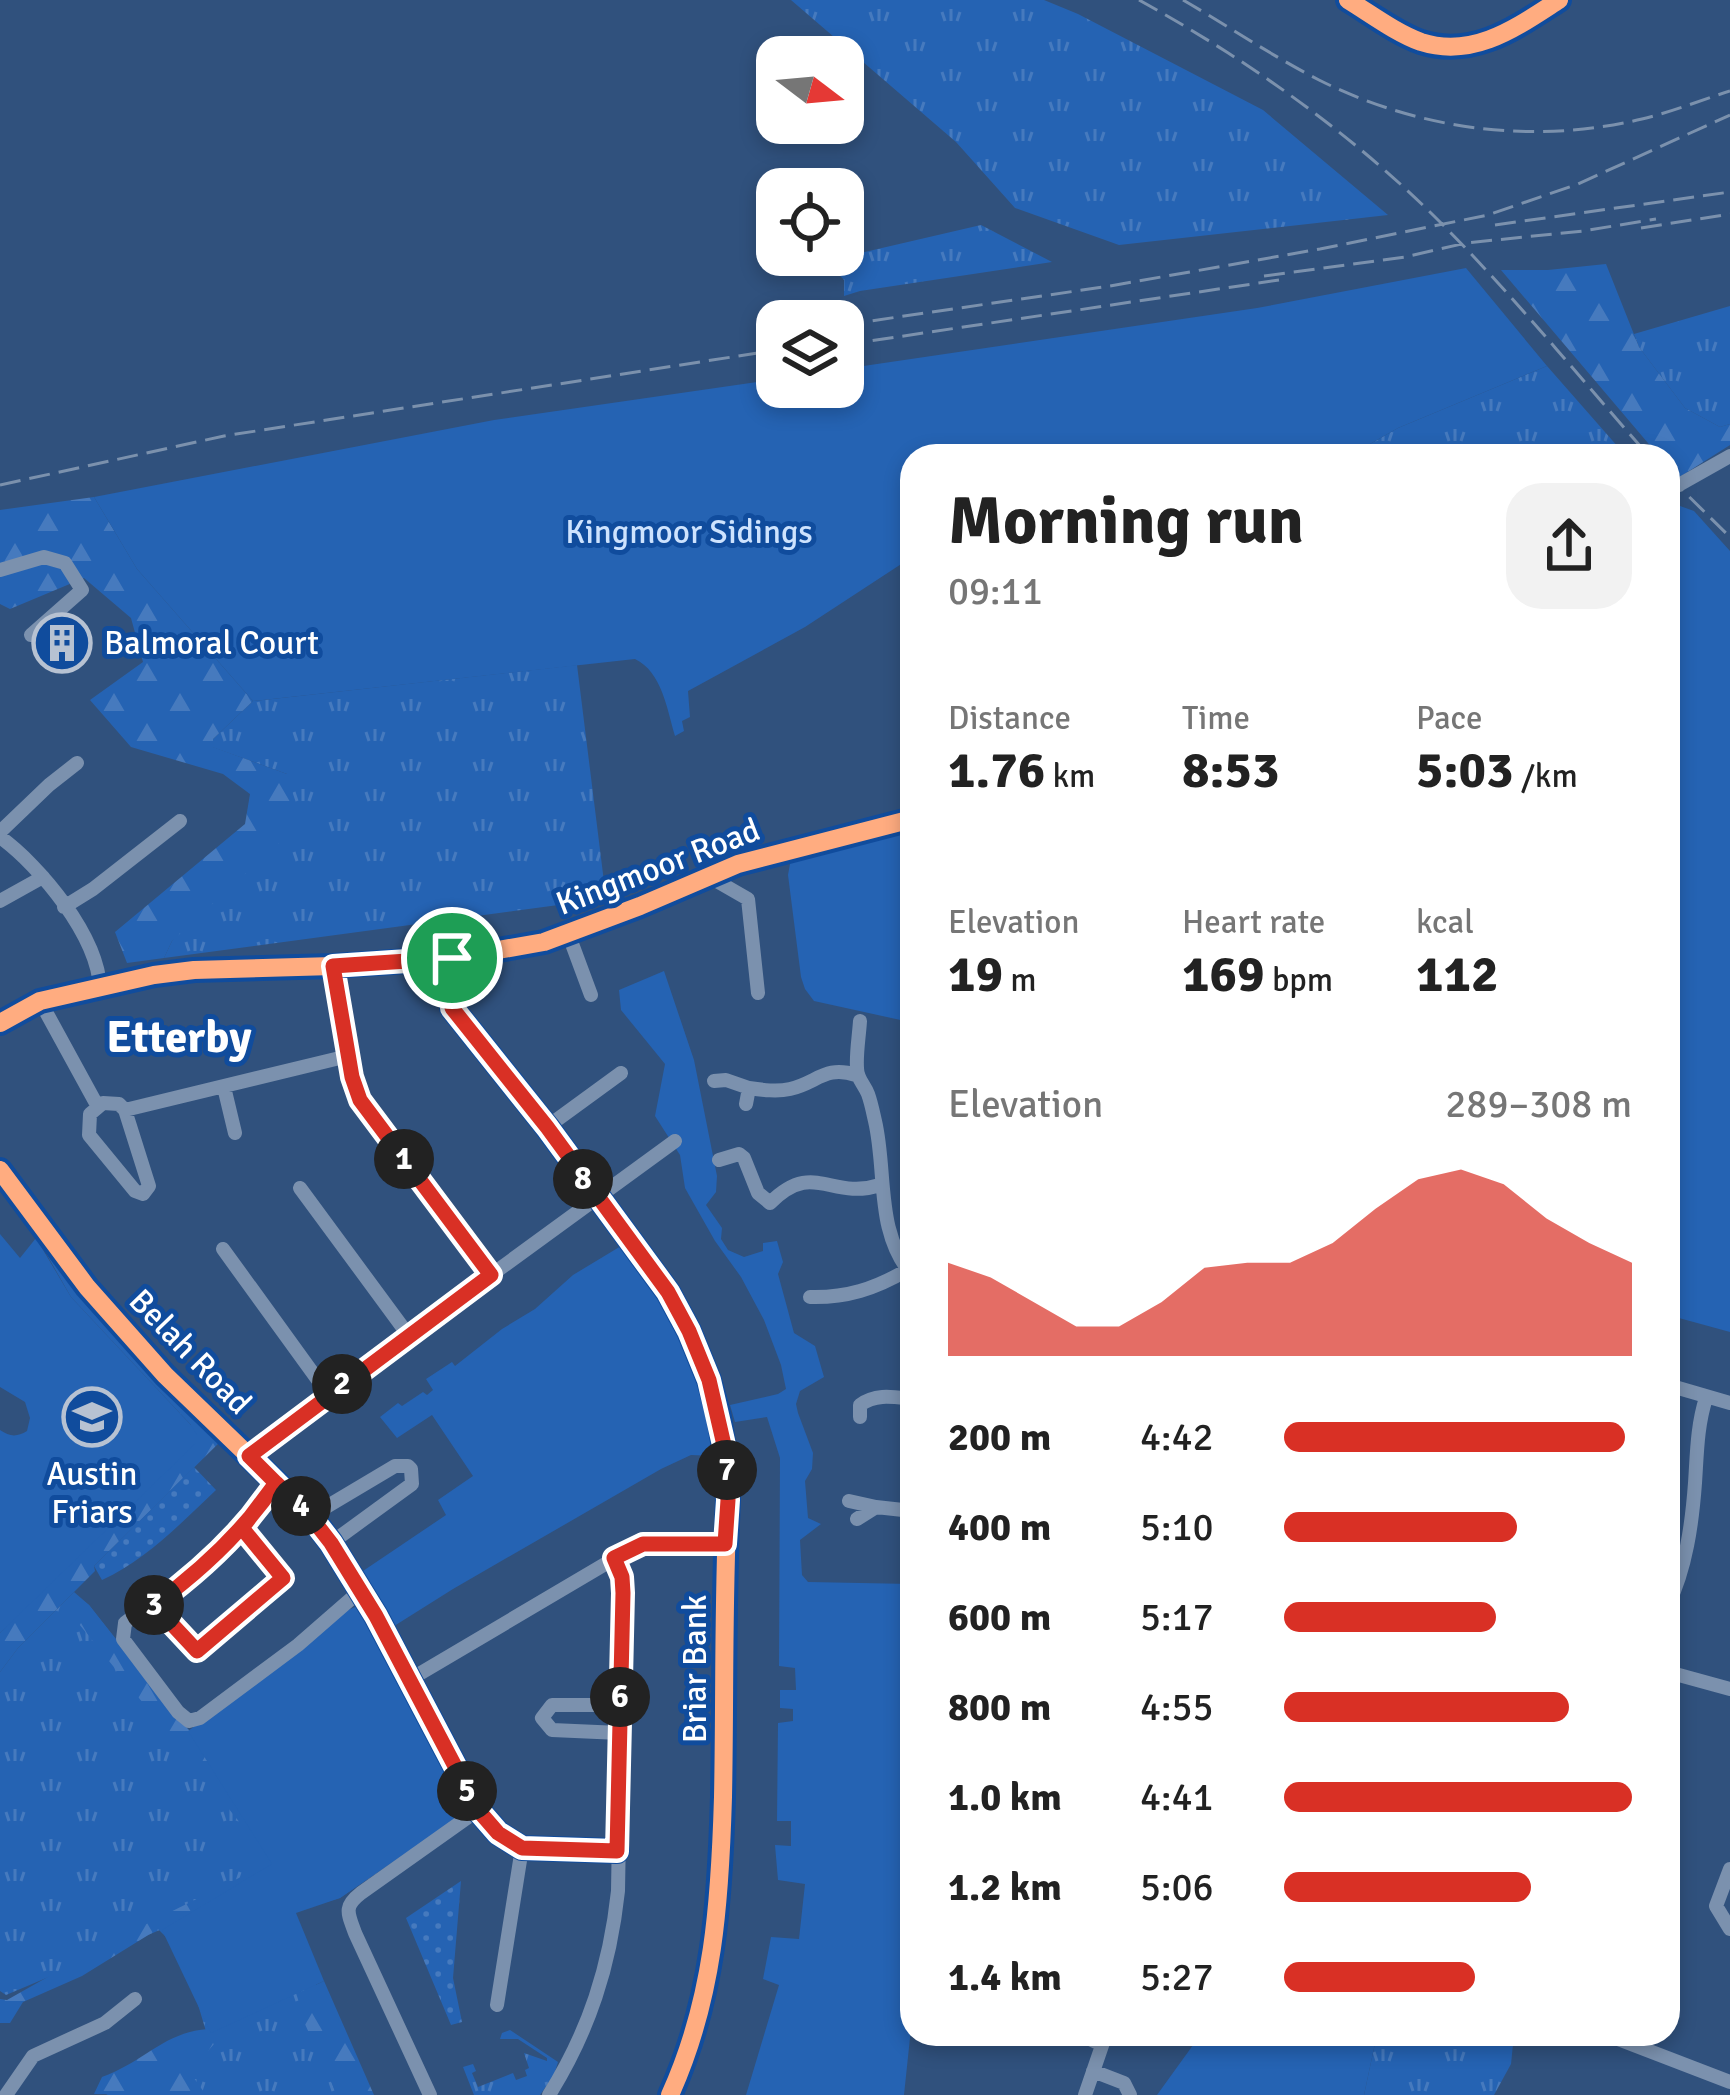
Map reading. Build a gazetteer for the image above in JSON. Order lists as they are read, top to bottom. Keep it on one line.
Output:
{"streets":{"street":["Kingmoor Road","Belah Road","Briar Bank"]},"crossings":[["Kingmoor Road","Briar Bank"]],"districts":["Etterby"],"parks":["Kingmoor Sidings"],"places":{"building":["Balmoral Court"],"school or university":["Austin Friars"]},"north":"right","page":{"heading":["Morning run","09:11"],"stats":[["Distance","1.76 km"],["Time","8:53"],["Pace","5:03 /km"],["Elevation","19 m"],["Heart rate","169 bpm"],["kcal","112"]],"chart":["Elevation","289–308 m"],"pins":["1","8","2","7","4","3","6","5"],"list":[{"name":"200 m","note":"4:42"},{"name":"400 m","note":"5:10"},{"name":"600 m","note":"5:17"},{"name":"800 m","note":"4:55"},{"name":"1.0 km","note":"4:41"},{"name":"1.2 km","note":"5:06"},{"name":"1.4 km","note":"5:27"}]}}
